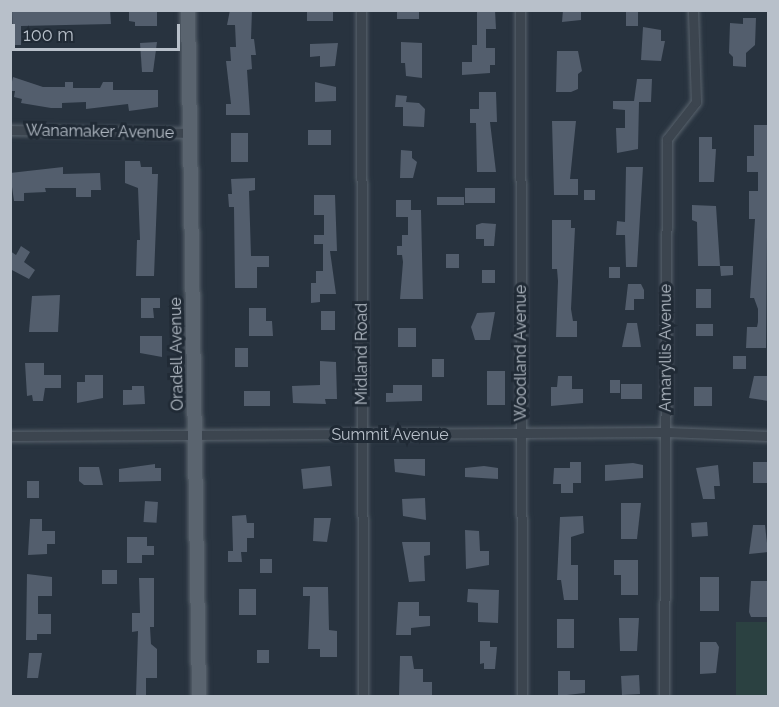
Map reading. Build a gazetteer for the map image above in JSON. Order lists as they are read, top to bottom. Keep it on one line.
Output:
{"streets":{"main road":["Oradell Avenue"],"street":["Wanamaker Avenue","Amaryllis Avenue","Woodland Avenue","Midland Road","Summit Avenue"]},"crossings":[["Wanamaker Avenue","Oradell Avenue"],["Amaryllis Avenue","Summit Avenue"],["Woodland Avenue","Summit Avenue"],["Oradell Avenue","Summit Avenue"],["Midland Road","Summit Avenue"]],"scale_bar":"100 m"}
